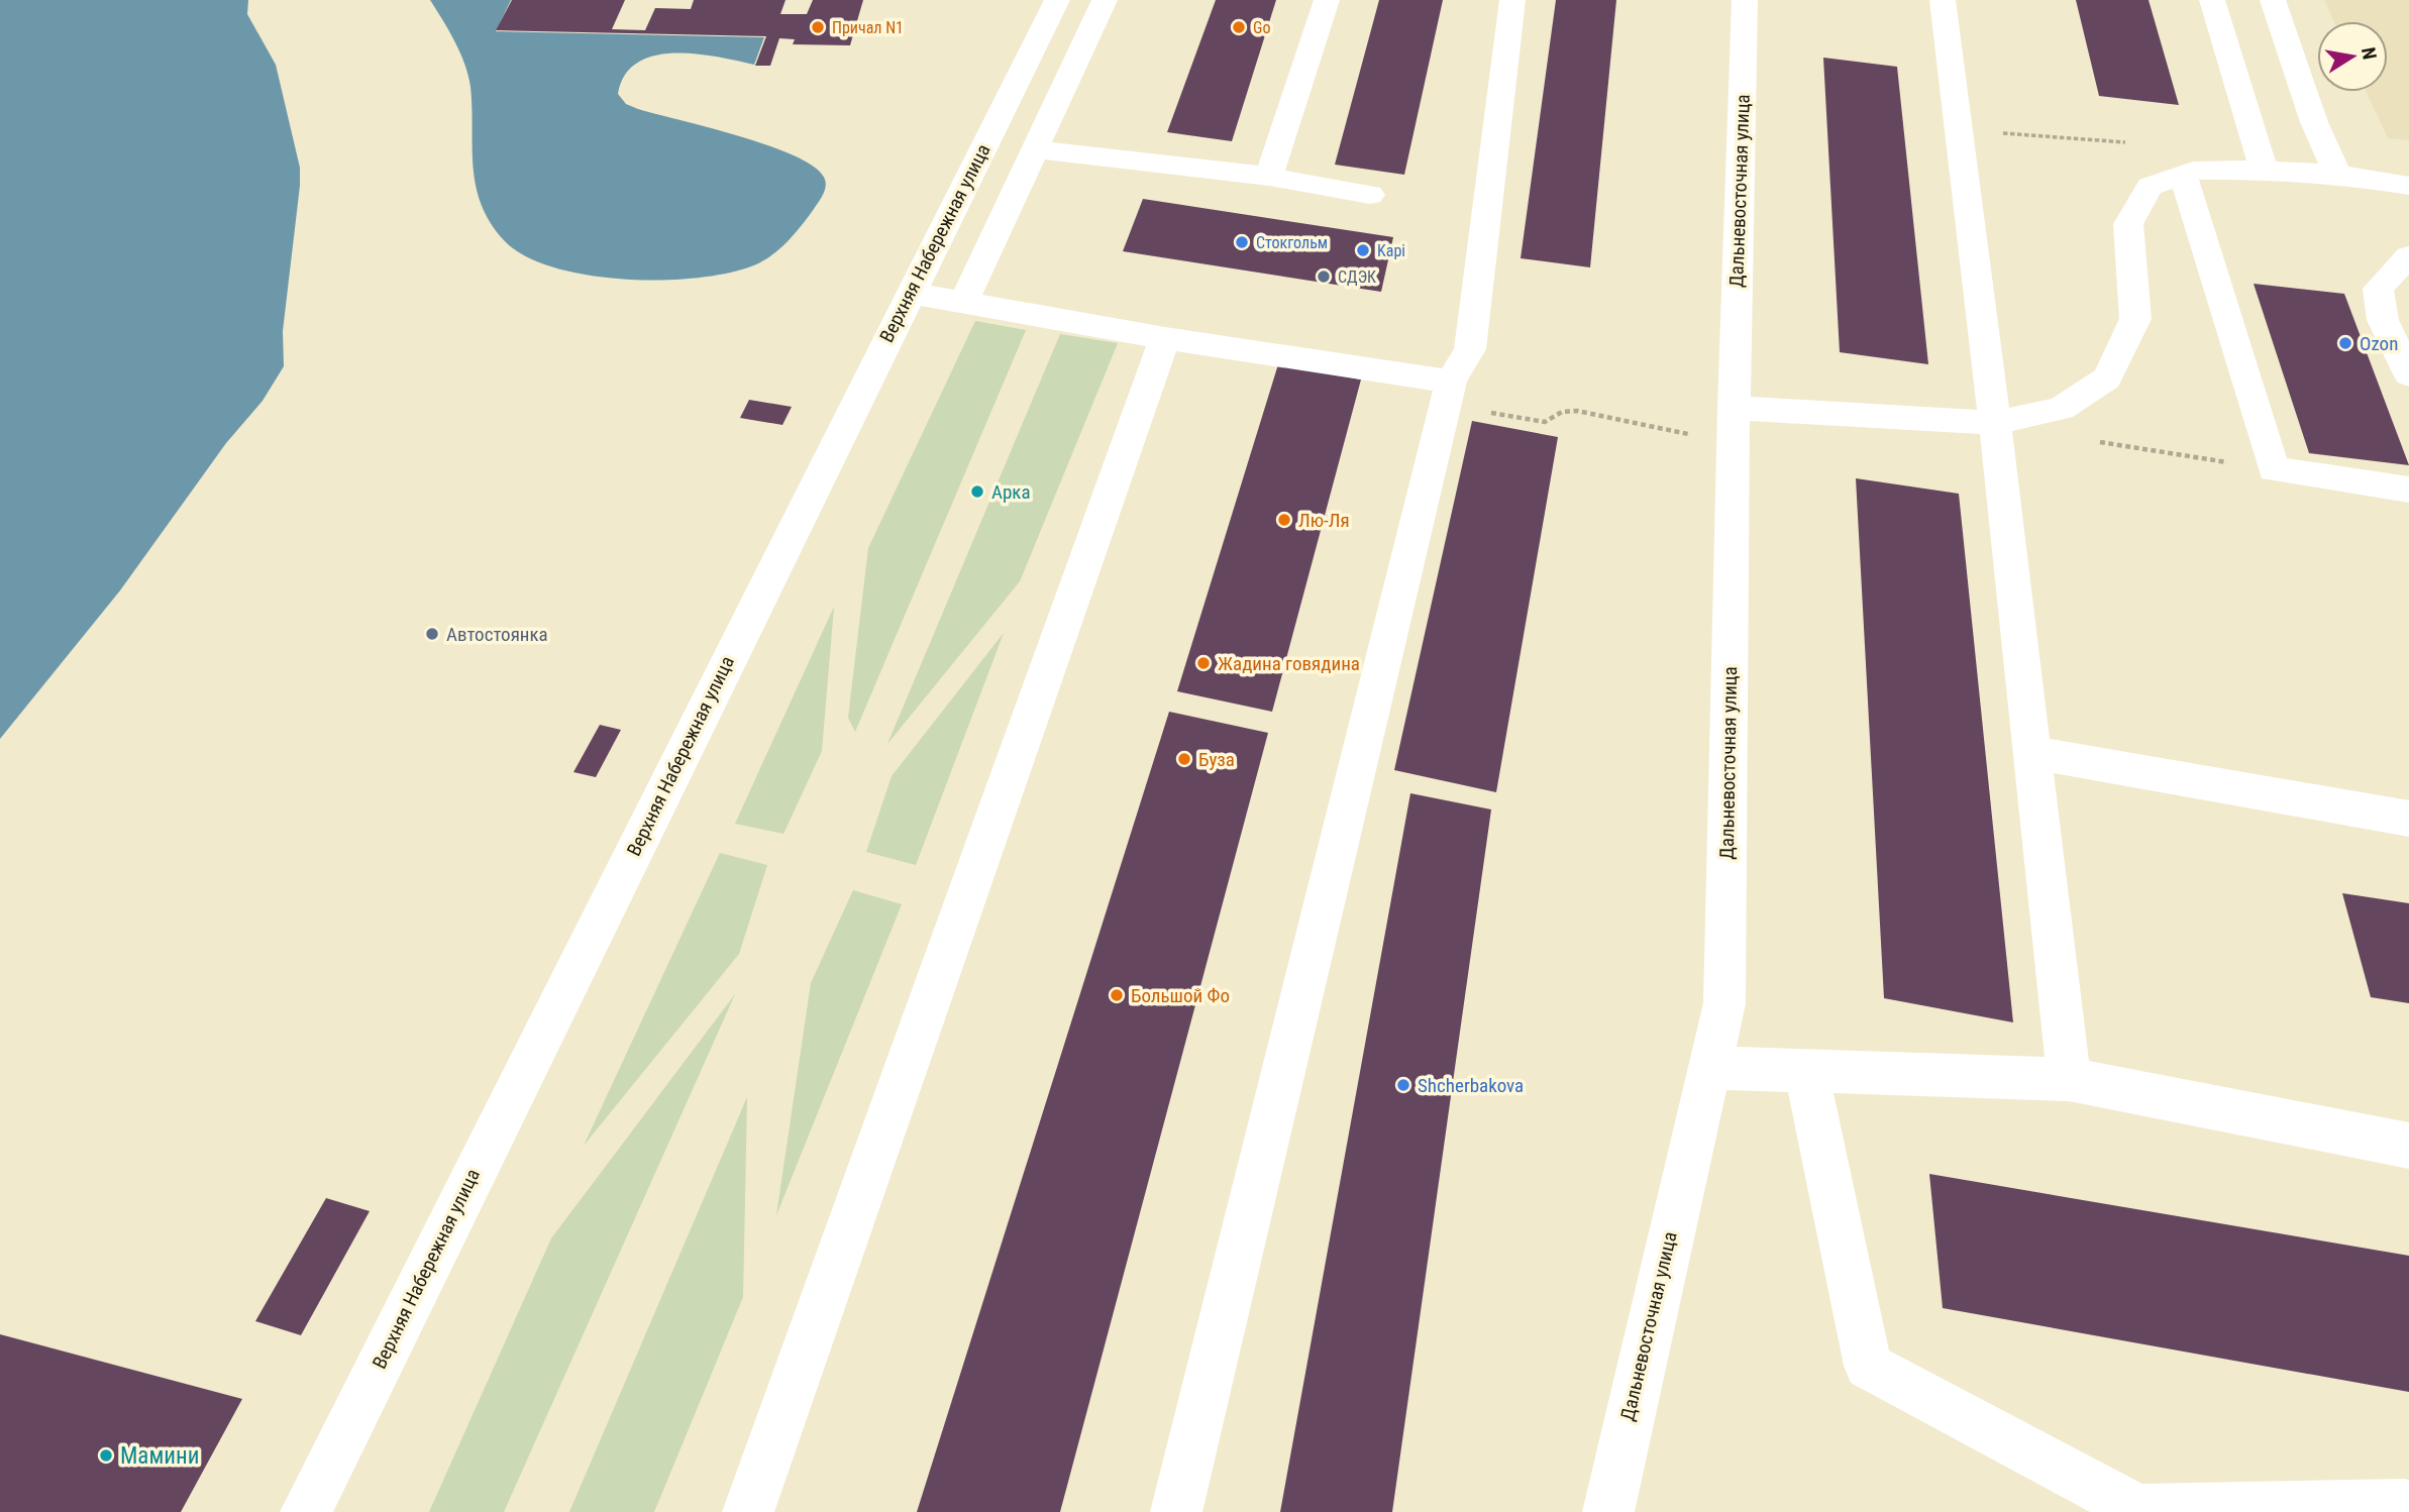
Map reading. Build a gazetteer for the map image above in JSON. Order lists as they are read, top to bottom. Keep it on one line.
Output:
{"streets":{"street":["Дальневосточная улица","Верхняя Набережная улица"]},"places":["Причал N1","Go","Стокгольм","Kapi","СДЭК","Ozon","Арка","Лю-Ля","Автостоянка","Жадина говядина","Буза","Большой Фо","Shcherbakova","Мамини"],"north":"right"}
